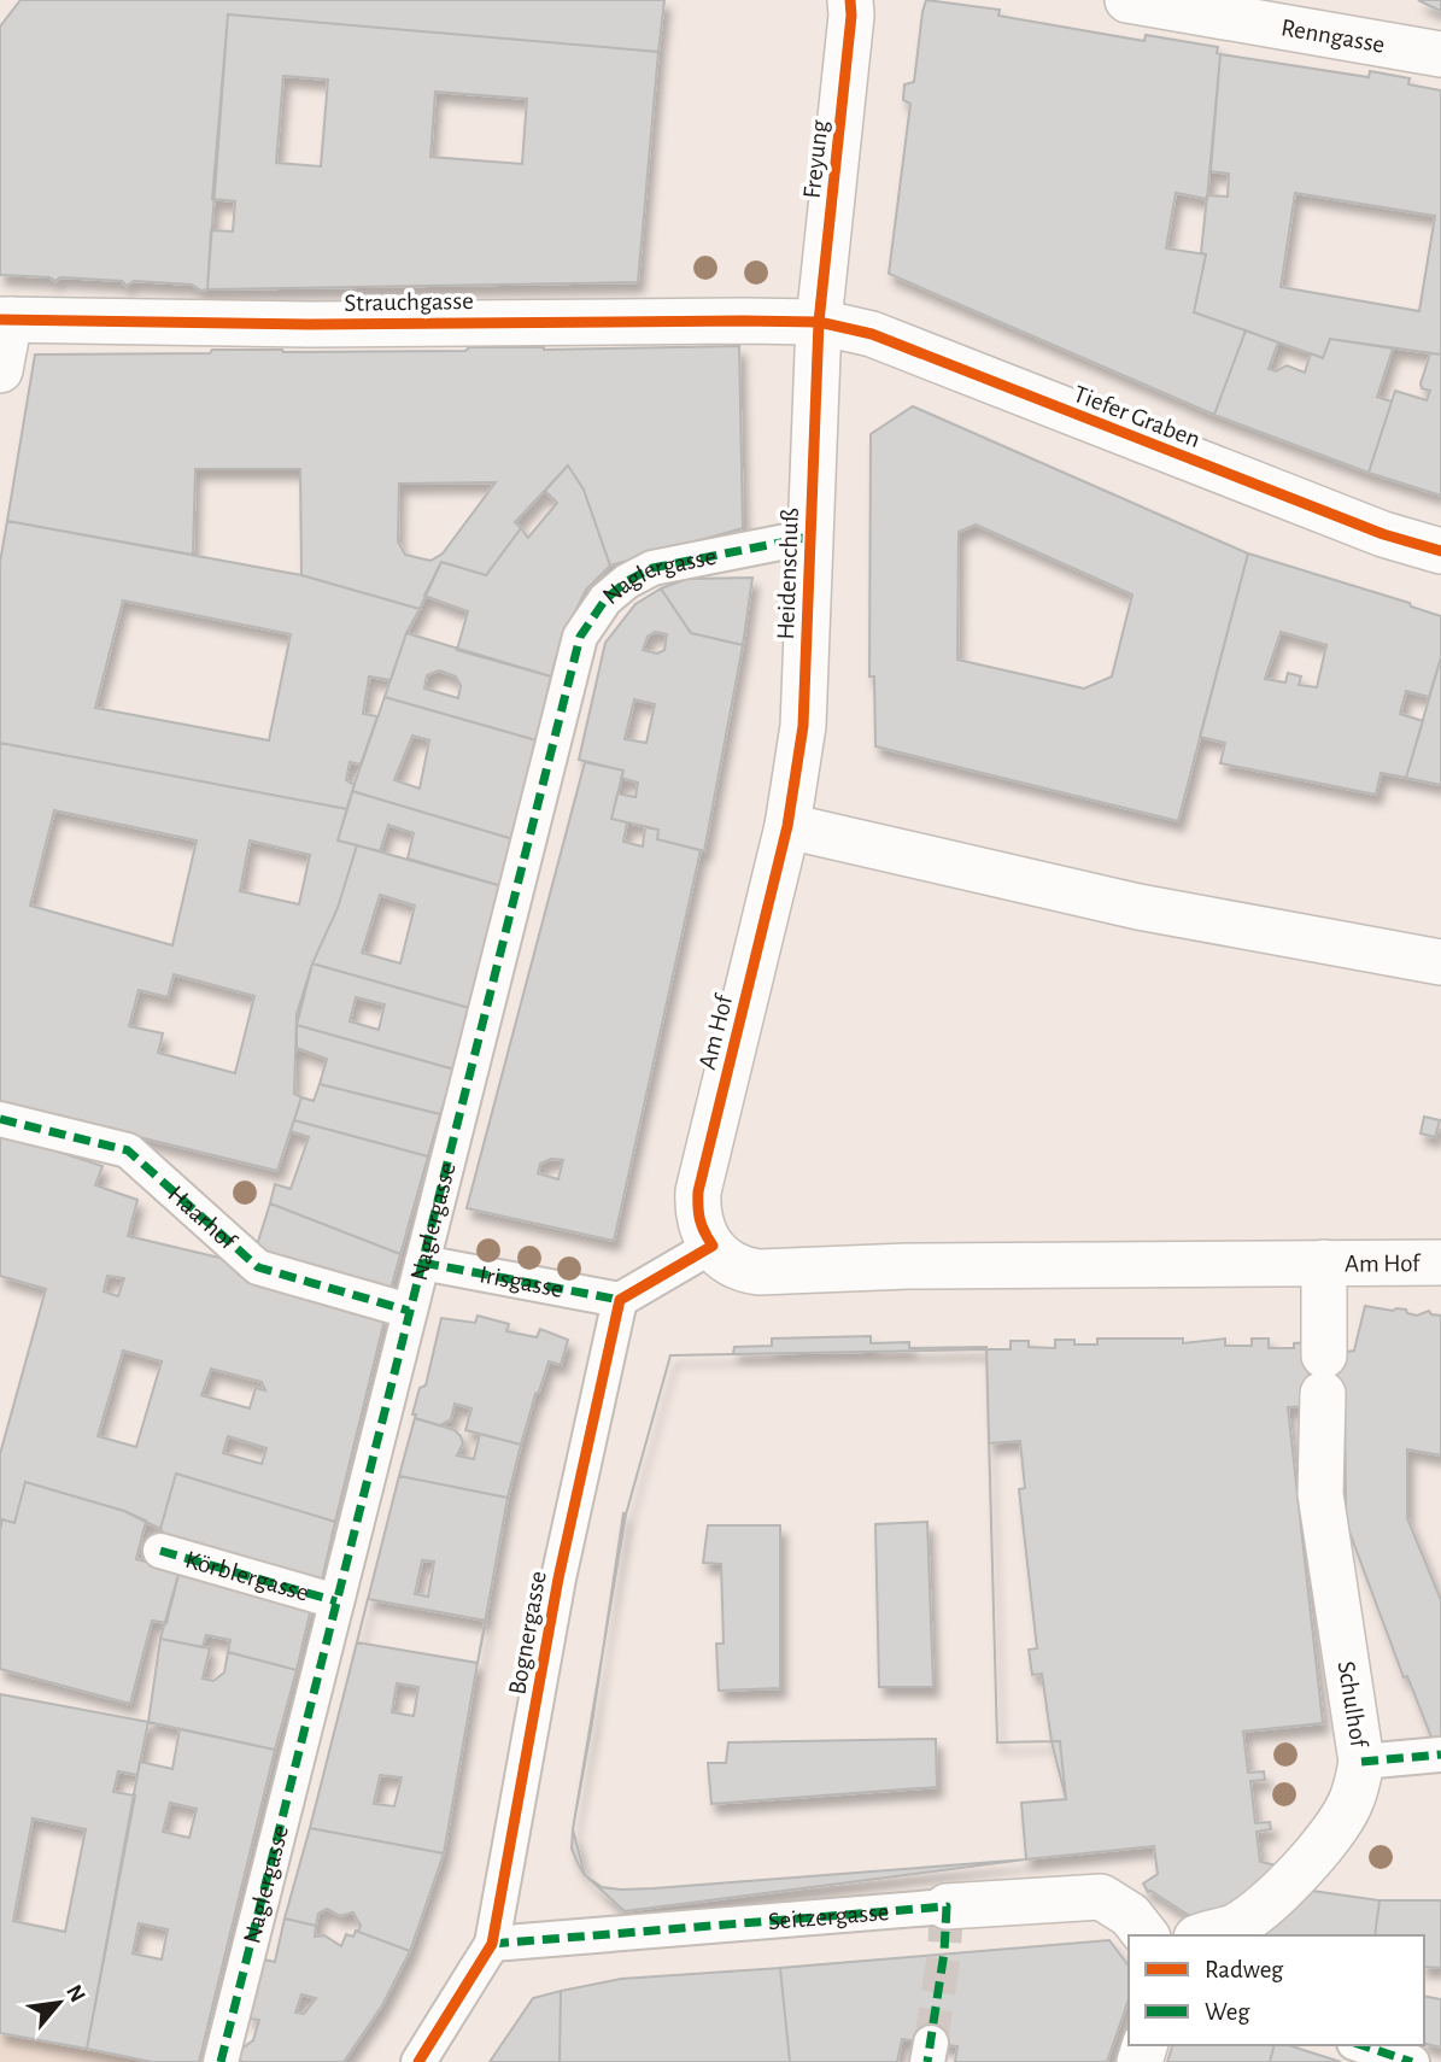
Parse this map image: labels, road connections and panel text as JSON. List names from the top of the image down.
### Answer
{
  "streets": {
    "street": [
      "Renngasse",
      "Freyung",
      "Strauchgasse",
      "Tiefer Graben",
      "Heidenschuß",
      "Naglergasse",
      "Am Hof",
      "Haarhof",
      "Irisgasse",
      "Körblergasse",
      "Bognergasse",
      "Schulhof",
      "Seitzergasse"
    ]
  },
  "crossings": [
    ["Freyung", "Strauchgasse"],
    ["Freyung", "Tiefer Graben"],
    ["Freyung", "Heidenschuß"],
    ["Strauchgasse", "Tiefer Graben"],
    ["Strauchgasse", "Heidenschuß"],
    ["Tiefer Graben", "Heidenschuß"],
    ["Heidenschuß", "Naglergasse"],
    ["Heidenschuß", "Am Hof"],
    ["Naglergasse", "Haarhof"],
    ["Naglergasse", "Irisgasse"],
    ["Naglergasse", "Körblergasse"],
    ["Am Hof", "Schulhof"],
    ["Irisgasse", "Bognergasse"],
    ["Bognergasse", "Seitzergasse"]
  ],
  "legend": ["Radweg", "Weg"],
  "north": "top right"
}
